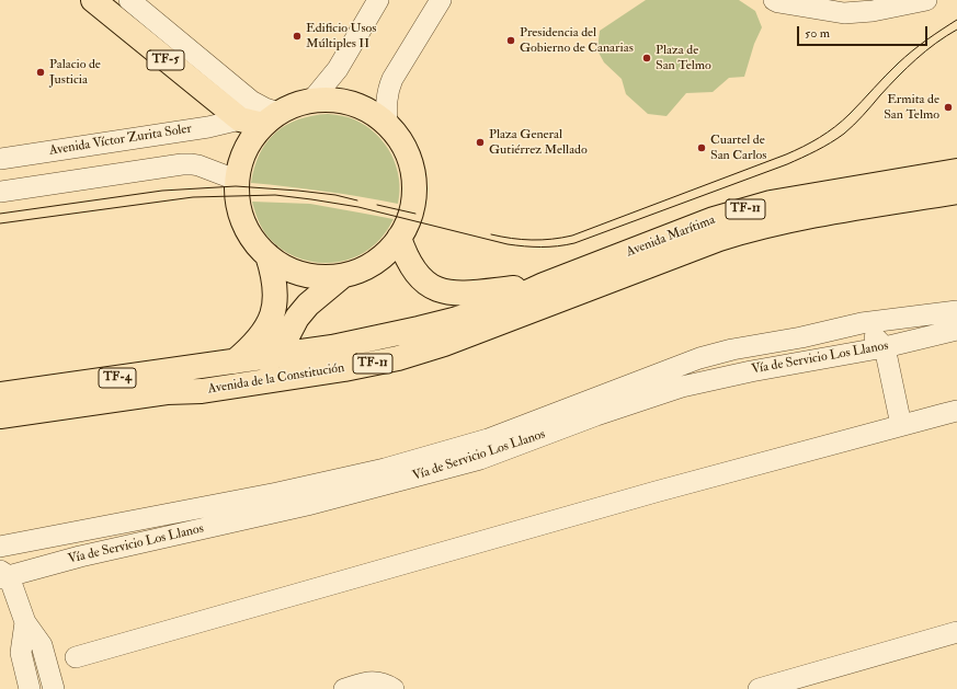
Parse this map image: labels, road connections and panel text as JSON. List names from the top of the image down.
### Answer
{
  "streets": {
    "main road": [
      "TF-5",
      "TF-11",
      "Avenida Marítima",
      "TF-4",
      "Avenida de la Constitución"
    ],
    "street": ["Avenida Víctor Zurita Soler", "Vía de Servicio Los Llanos"]
  },
  "crossings": [
    ["TF-5", "Avenida Víctor Zurita Soler"],
    ["Avenida Marítima", "Avenida de la Constitución"]
  ],
  "places": [
    "Edificio Usos Múltiples II",
    "Presidencia del Gobierno de Canarias",
    "Plaza de San Telmo",
    "Palacio de Justicia",
    "Ermita de San Telmo",
    "Plaza General Gutiérrez Mellado",
    "Cuartel de San Carlos"
  ],
  "scale_bar": "50 m"
}
